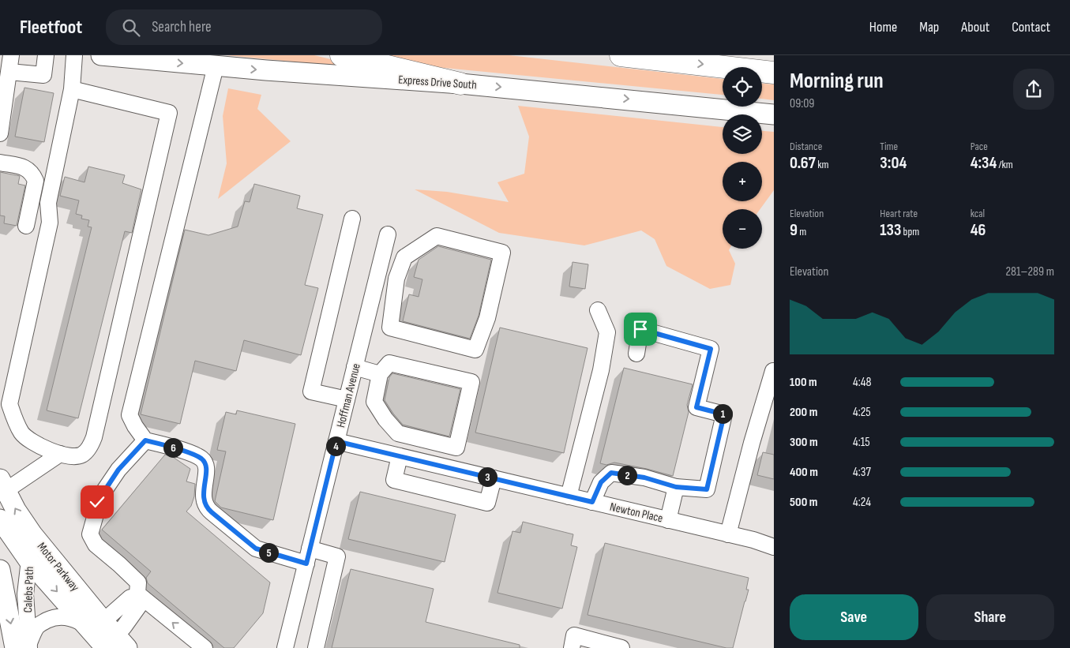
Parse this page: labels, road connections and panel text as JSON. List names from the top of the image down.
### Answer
{
  "streets": {
    "main road": ["Express Drive South", "Motor Parkway"],
    "street": ["Hoffman Avenue", "Newton Place", "Calebs Path"]
  },
  "crossings": [
    ["Hoffman Avenue", "Newton Place"],
    ["Motor Parkway", "Calebs Path"]
  ],
  "one_way": ["Express Drive South"],
  "page": {
    "header": "Fleetfoot",
    "search": "Search here",
    "nav": [
      "Home",
      "Map",
      "About",
      "Contact"
    ],
    "heading": ["Morning run", "09:09"],
    "map_buttons": ["+", "−"],
    "stats": [
      ["Distance", "0.67 km"],
      ["Time", "3:04"],
      ["Pace", "4:34 /km"],
      ["Elevation", "9 m"],
      ["Heart rate", "133 bpm"],
      ["kcal", "46"]
    ],
    "chart": ["Elevation", "281–289 m"],
    "list": [
      {
        "name": "100 m",
        "note": "4:48"
      },
      {
        "name": "200 m",
        "note": "4:25"
      },
      {
        "name": "300 m",
        "note": "4:15"
      },
      {
        "name": "400 m",
        "note": "4:37"
      },
      {
        "name": "500 m",
        "note": "4:24"
      }
    ],
    "pins": [
      "1",
      "4",
      "6",
      "2",
      "3",
      "5"
    ],
    "buttons": ["Save", "Share"]
  }
}
